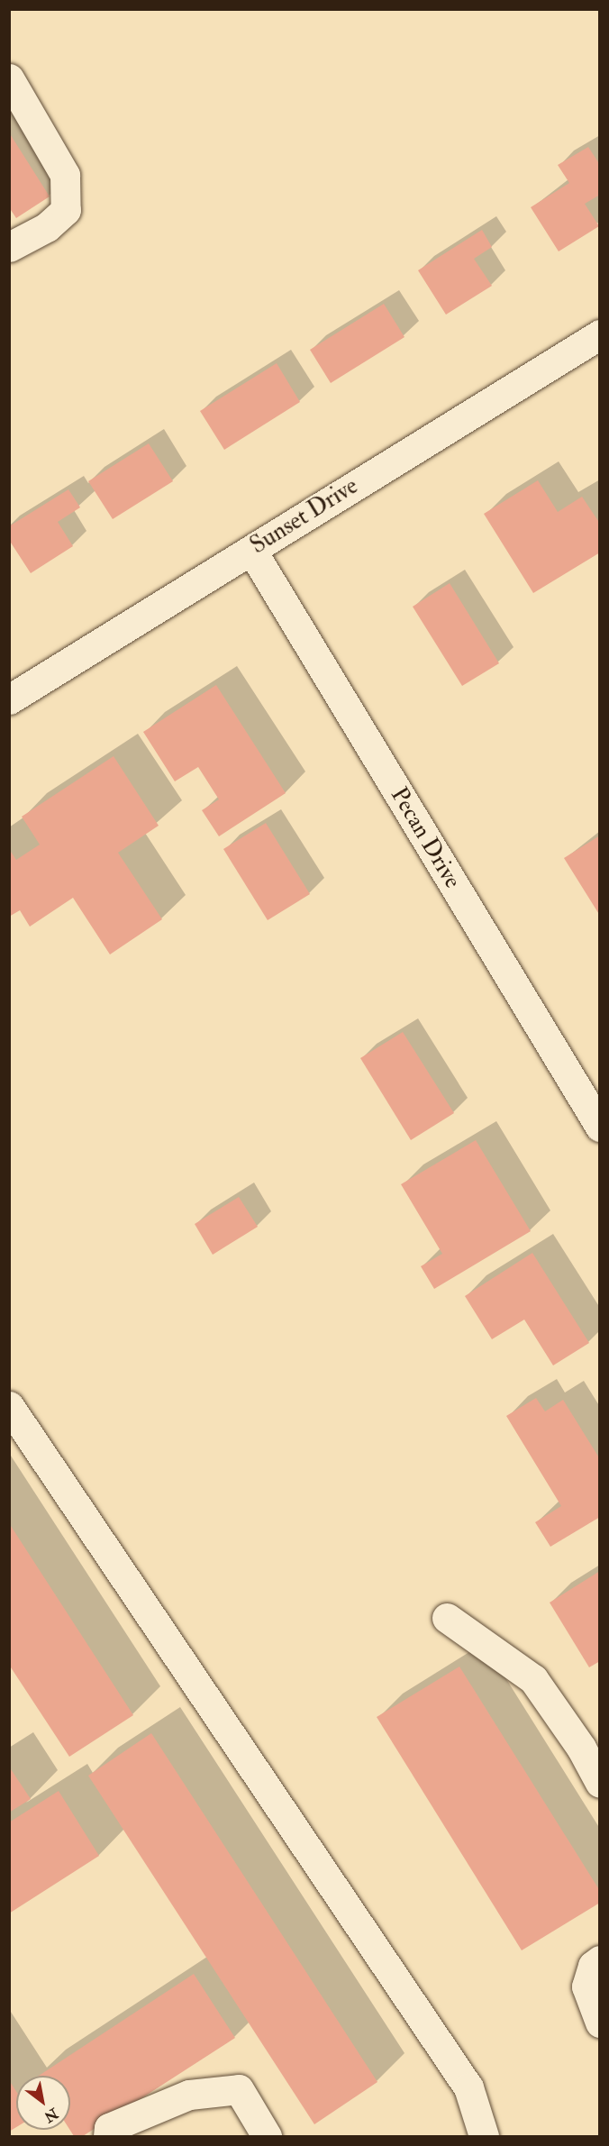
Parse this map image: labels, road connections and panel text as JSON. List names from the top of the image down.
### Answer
{
  "streets": {
    "street": ["Sunset Drive", "Pecan Drive"]
  },
  "crossings": [
    ["Sunset Drive", "Pecan Drive"]
  ],
  "north": "bottom right"
}
